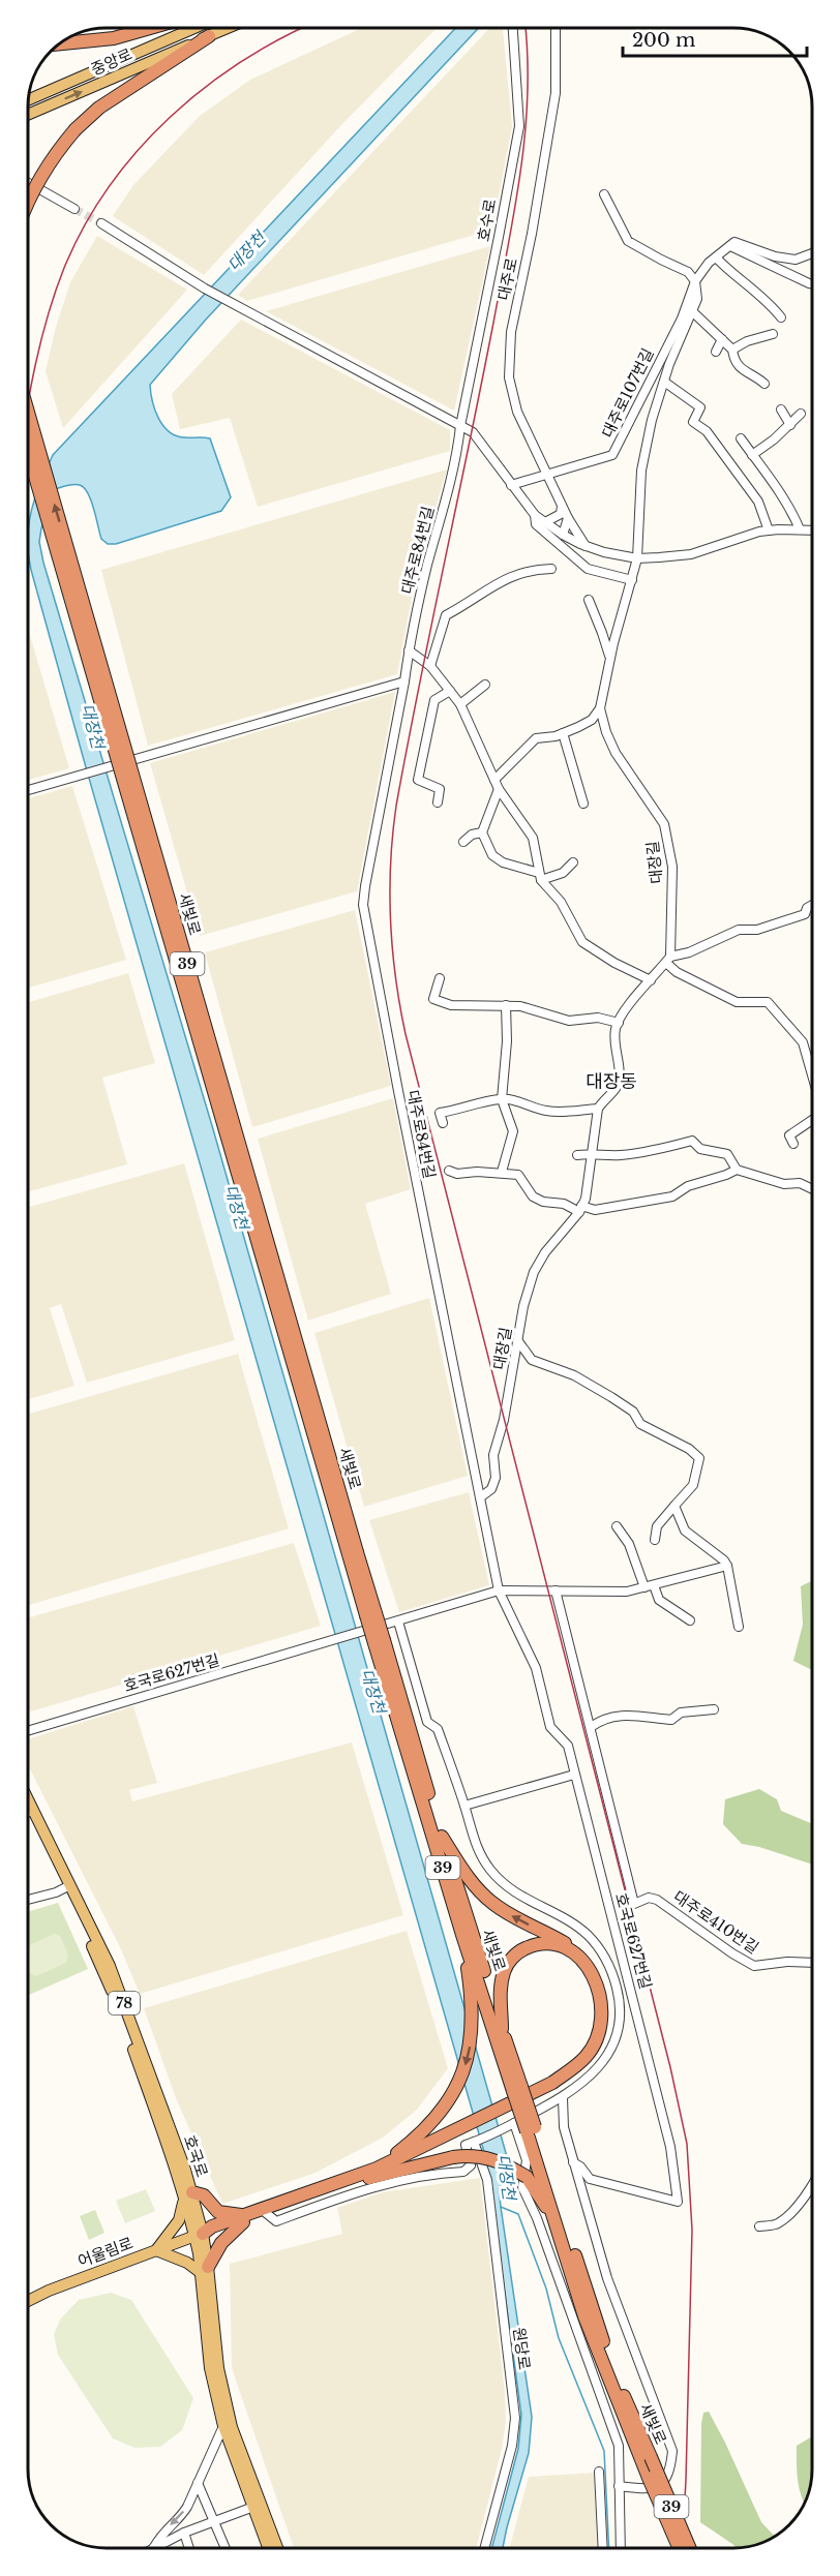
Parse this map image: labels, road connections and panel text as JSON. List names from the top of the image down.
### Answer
{
  "streets": {
    "highway": ["새빛로", "39"],
    "main road": [
      "중앙로",
      "78",
      "호국로",
      "어울림로"
    ],
    "street": [
      "호수로",
      "대주로",
      "대주로107번길",
      "대주로84번길",
      "대장길",
      "호국로627번길",
      "대주로410번길",
      "원당로"
    ]
  },
  "crossings": [
    ["호수로", "대주로84번길"],
    ["대주로", "대주로107번길"],
    ["대주로107번길", "대장길"],
    ["대주로84번길", "대장길"],
    ["대주로84번길", "호국로627번길"],
    ["호국로", "어울림로"]
  ],
  "districts": ["대장동"],
  "water": ["대장천"],
  "scale_bar": "200 m"
}
